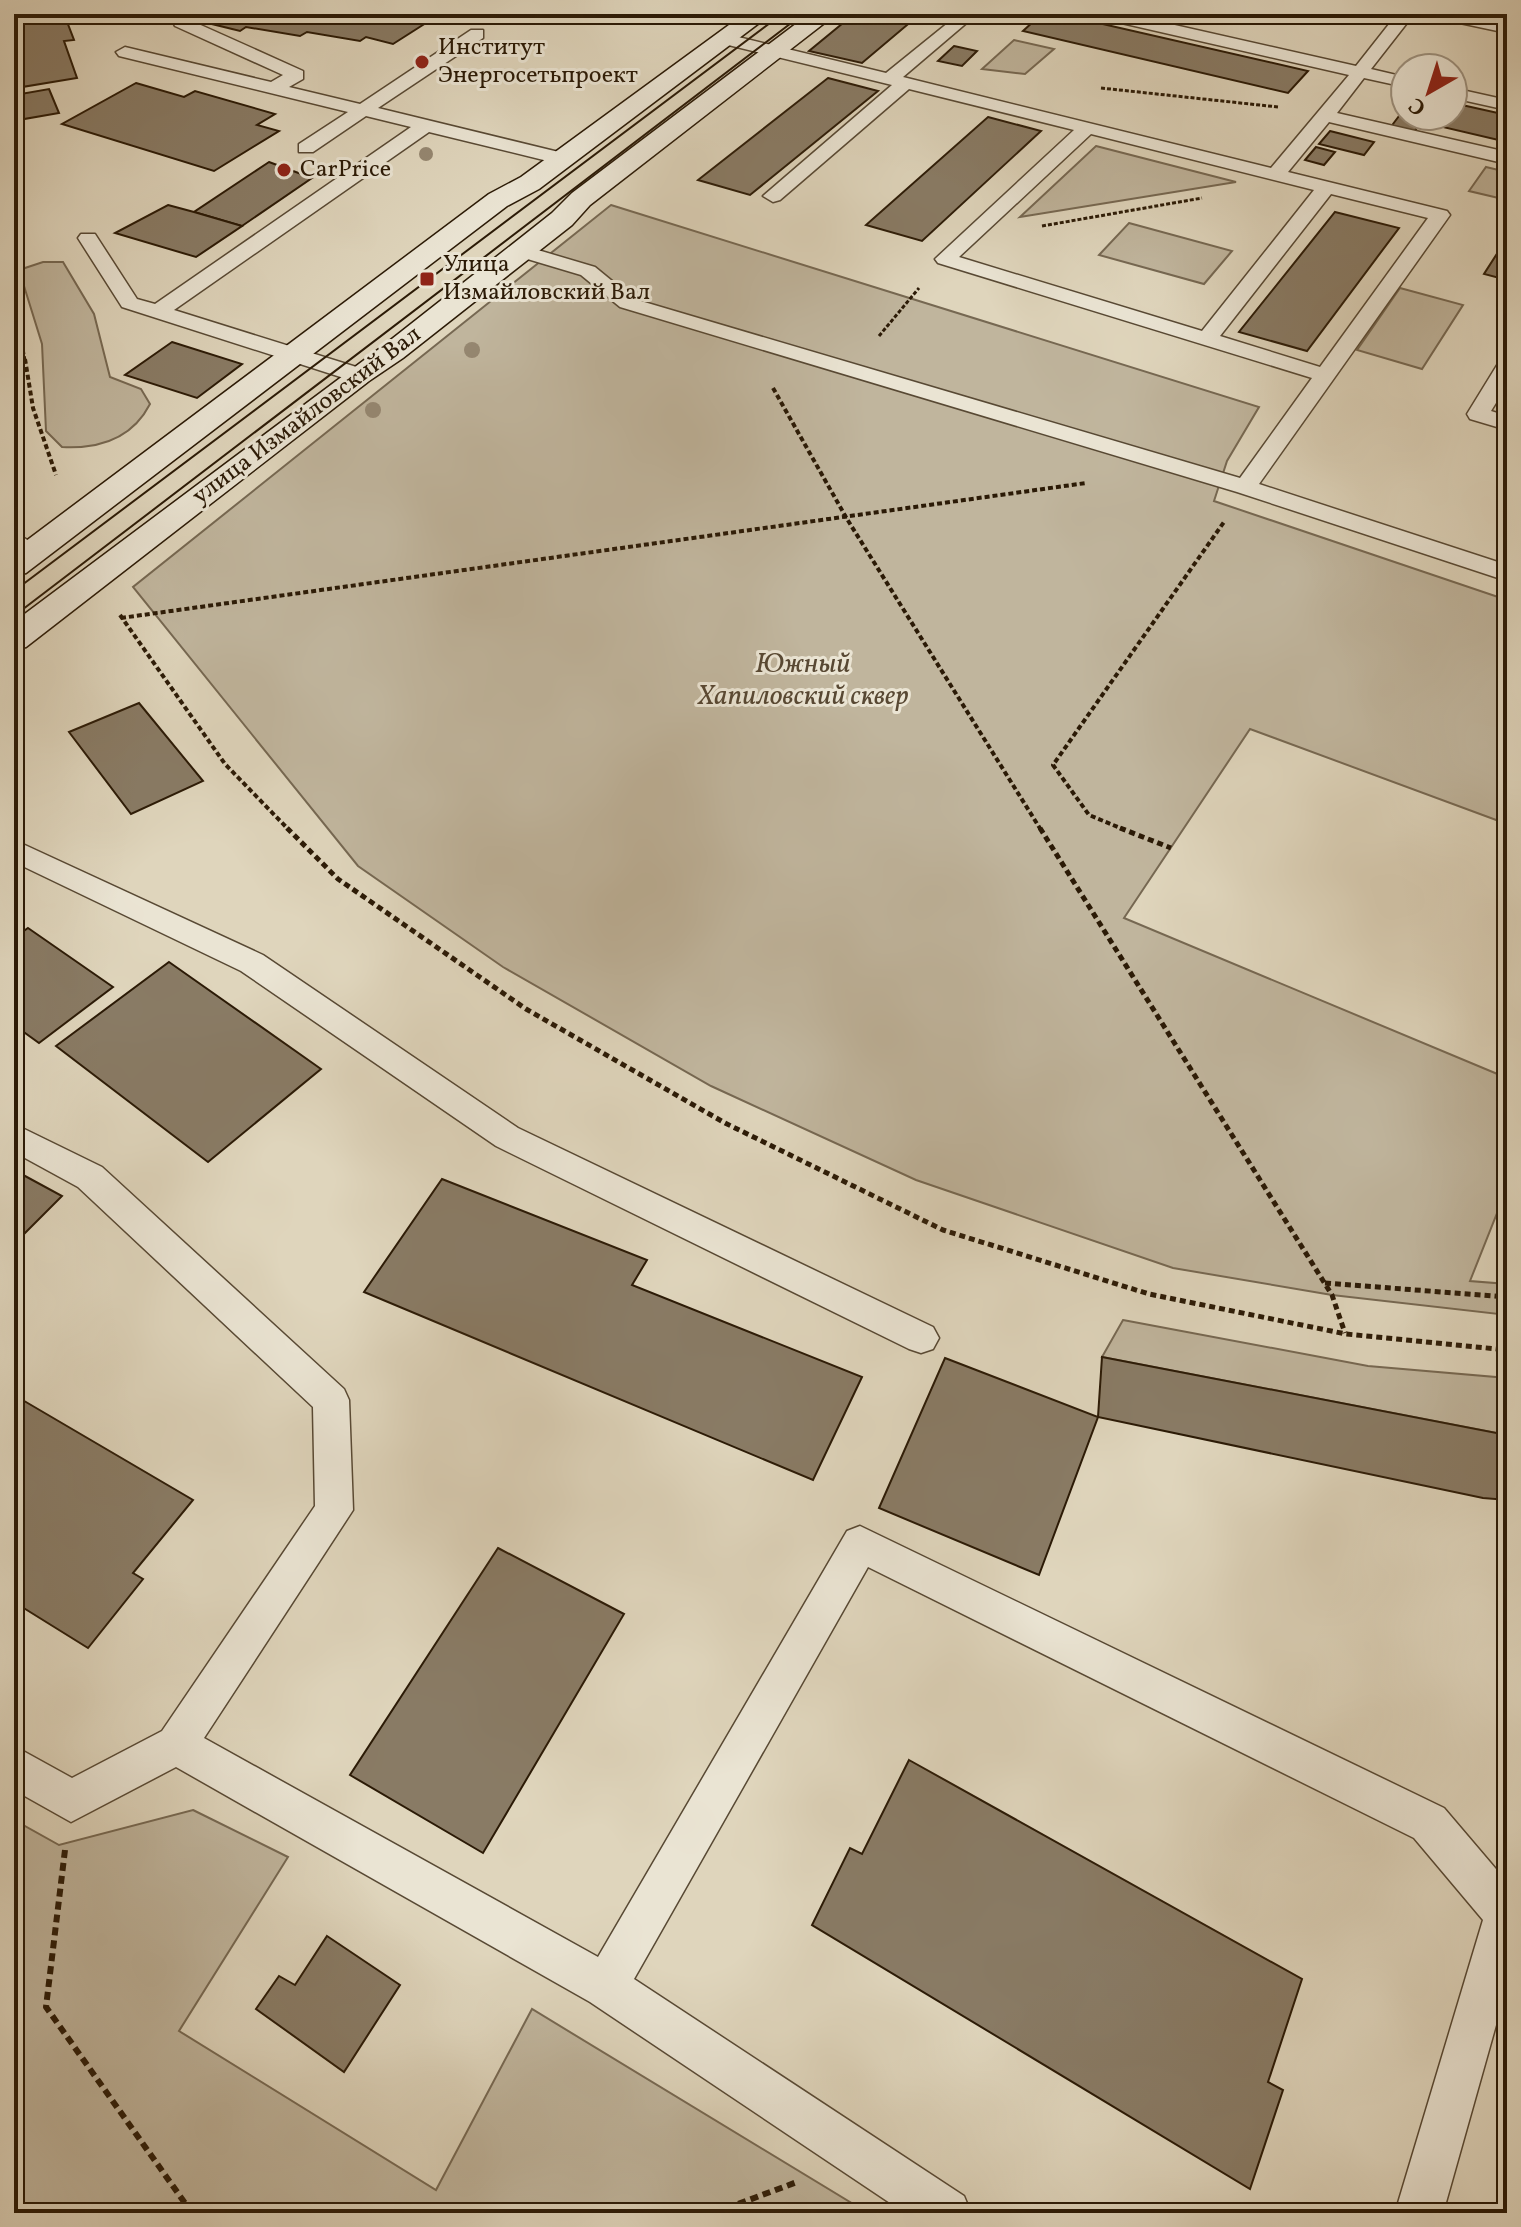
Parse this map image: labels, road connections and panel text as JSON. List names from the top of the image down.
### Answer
{
  "streets": {
    "main road": ["улица Измайловский Вал"]
  },
  "parks": ["Южный Хапиловский сквер"],
  "places": {
    "other": ["Институт Энергосетьпроект", "CarPrice"],
    "transit": ["Улица Измайловский Вал"]
  },
  "north": "bottom left"
}
